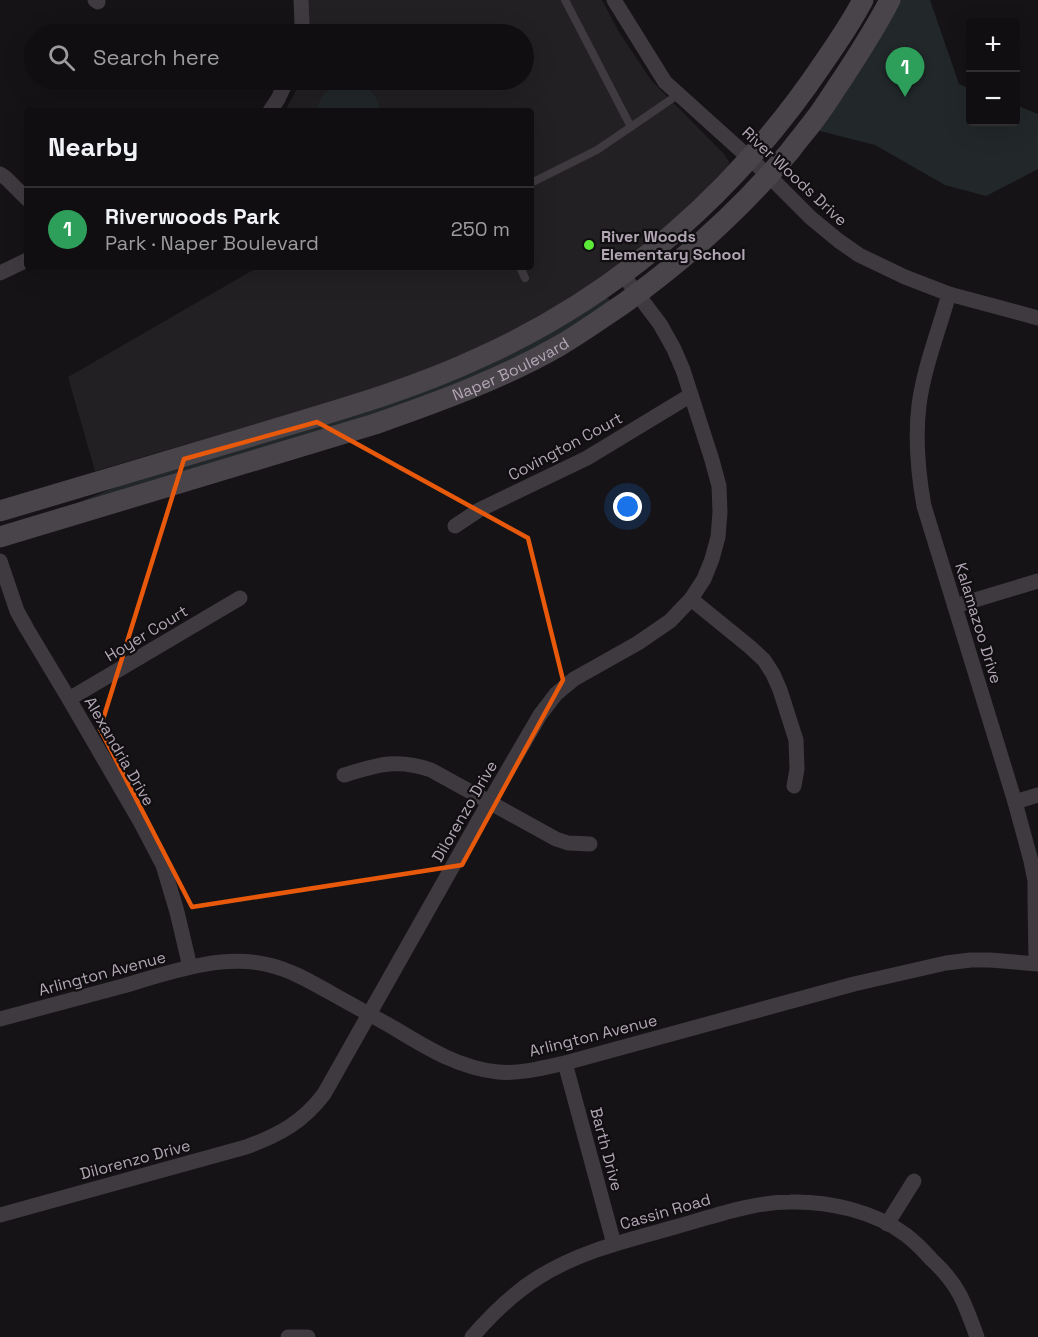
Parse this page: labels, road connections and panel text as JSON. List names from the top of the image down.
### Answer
{
  "streets": {
    "main road": ["Naper Boulevard"],
    "street": [
      "River Woods Drive",
      "Covington Court",
      "Kalamazoo Drive",
      "Hoyer Court",
      "Alexandria Drive",
      "Dilorenzo Drive",
      "Arlington Avenue",
      "Barth Drive",
      "Cassin Road"
    ]
  },
  "crossings": [
    ["River Woods Drive", "Naper Boulevard"],
    ["River Woods Drive", "Kalamazoo Drive"],
    ["Naper Boulevard", "Dilorenzo Drive"],
    ["Covington Court", "Dilorenzo Drive"],
    ["Kalamazoo Drive", "Arlington Avenue"],
    ["Hoyer Court", "Alexandria Drive"],
    ["Alexandria Drive", "Arlington Avenue"],
    ["Dilorenzo Drive", "Arlington Avenue"],
    ["Arlington Avenue", "Barth Drive"],
    ["Barth Drive", "Cassin Road"]
  ],
  "places": ["River Woods Elementary School"],
  "page": {
    "map_buttons": ["+", "−"],
    "search": "Search here",
    "pins": "1",
    "heading": "Nearby",
    "list": [
      {
        "mark": "1",
        "name": "Riverwoods Park",
        "note": "Park · Naper Boulevard",
        "value": "250 m"
      }
    ]
  }
}
